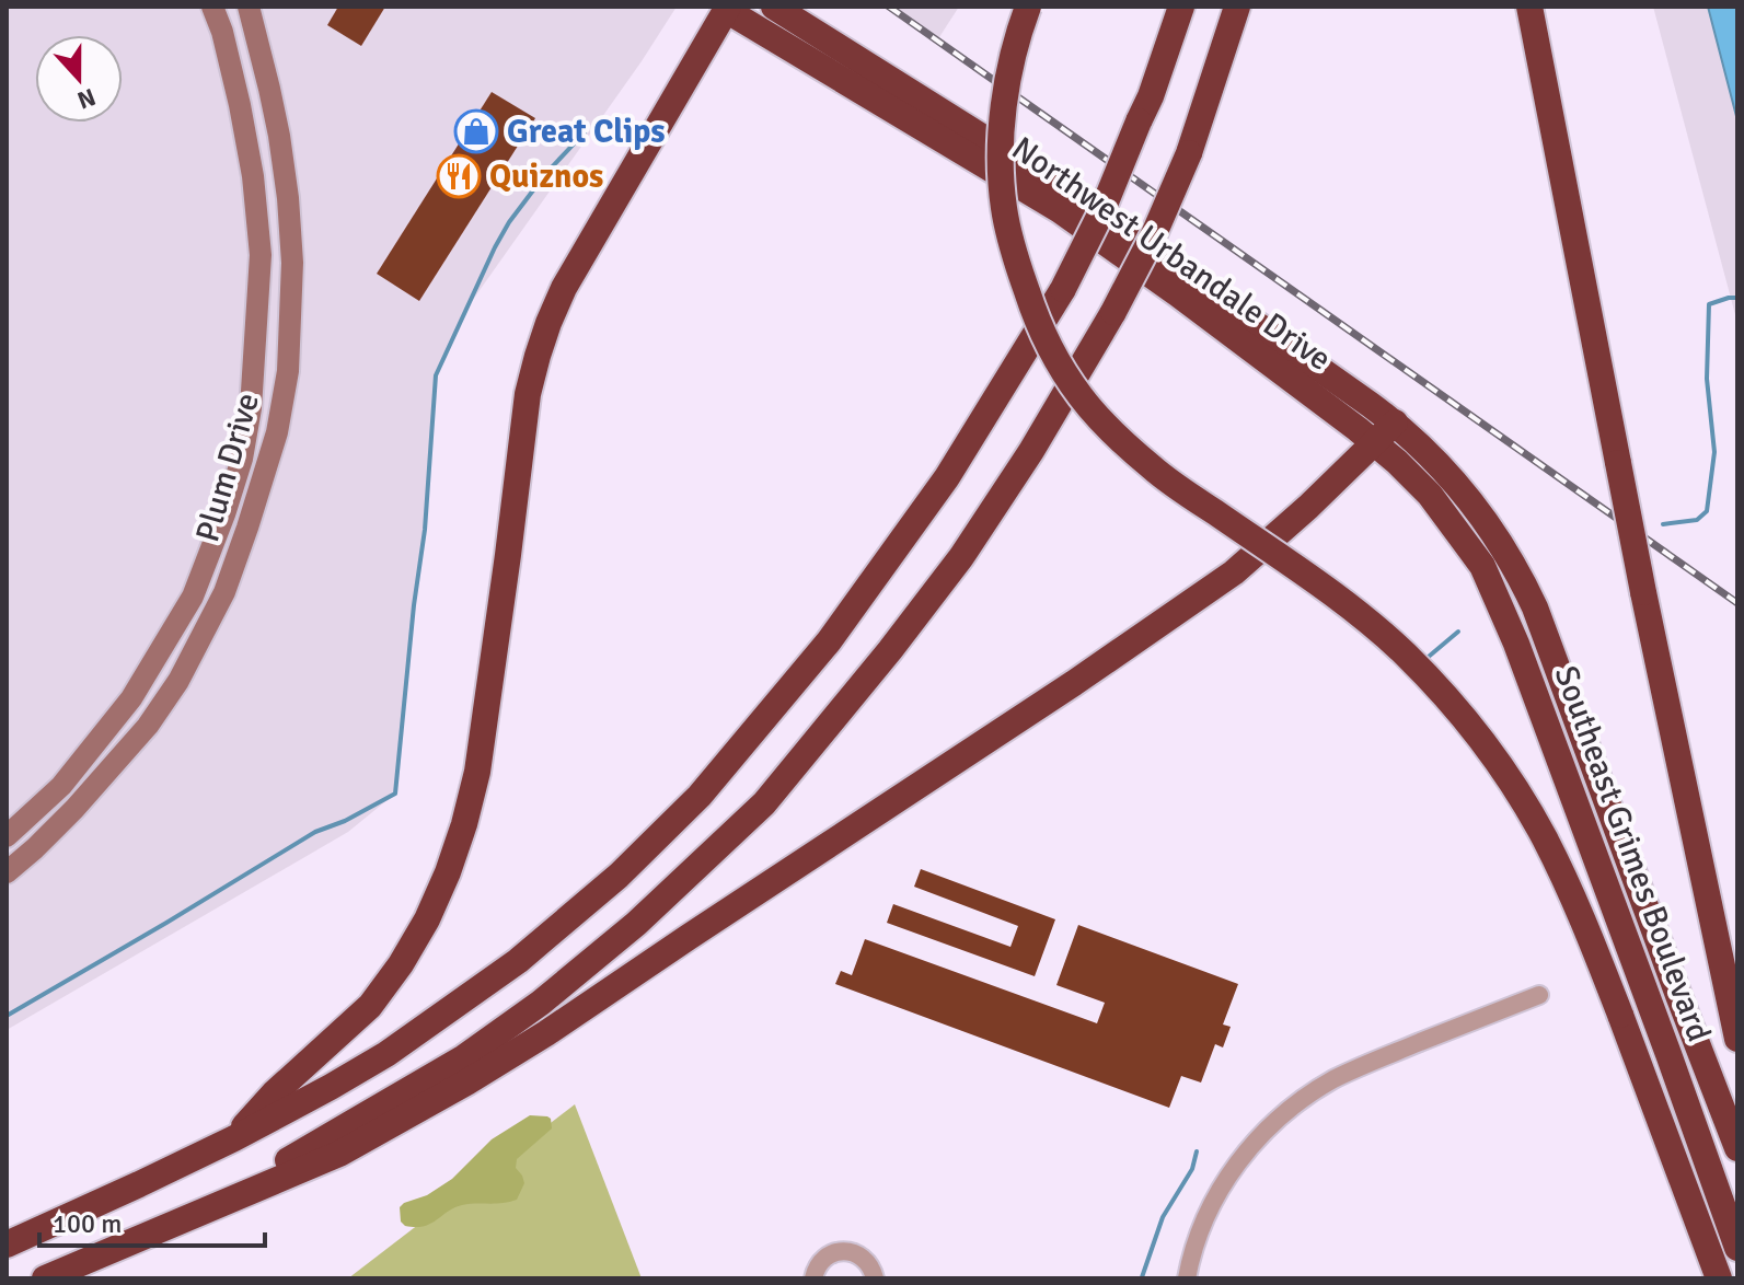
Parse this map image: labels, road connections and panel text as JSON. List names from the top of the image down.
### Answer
{
  "streets": {
    "highway": ["Northwest Urbandale Drive", "Southeast Grimes Boulevard"],
    "street": ["Plum Drive"]
  },
  "crossings": [
    ["Northwest Urbandale Drive", "Southeast Grimes Boulevard"]
  ],
  "places": {
    "shop": ["Great Clips"],
    "restaurant": ["Quiznos"]
  },
  "scale_bar": "100 m",
  "north": "bottom"
}
